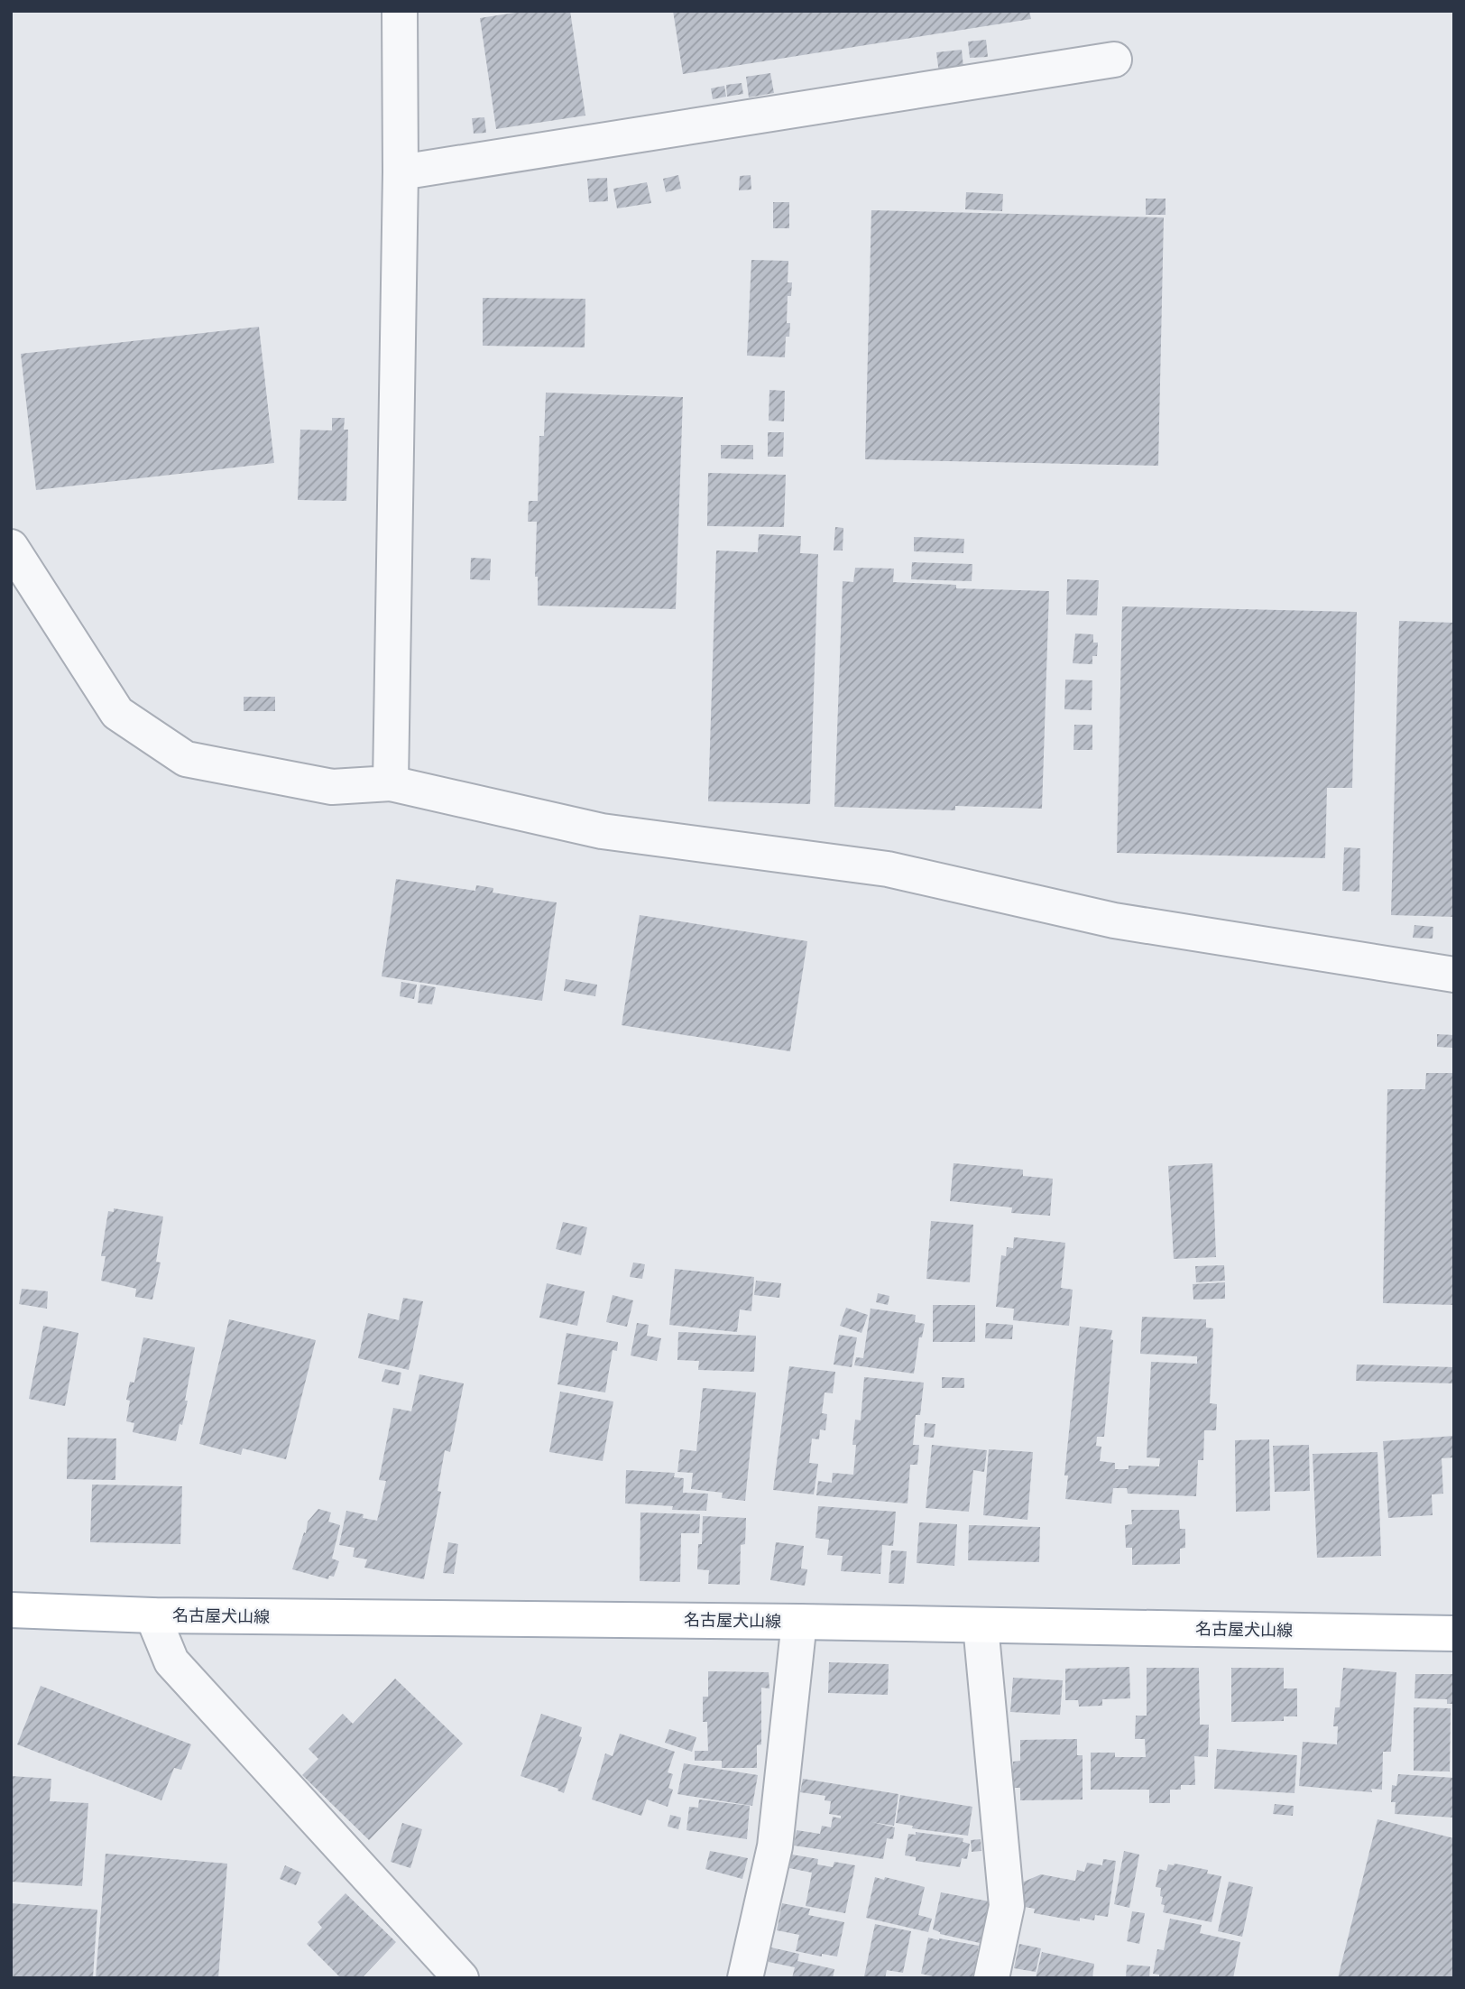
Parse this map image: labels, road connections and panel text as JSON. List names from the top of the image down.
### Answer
{
  "streets": {
    "main road": ["名古屋犬山線"]
  }
}
